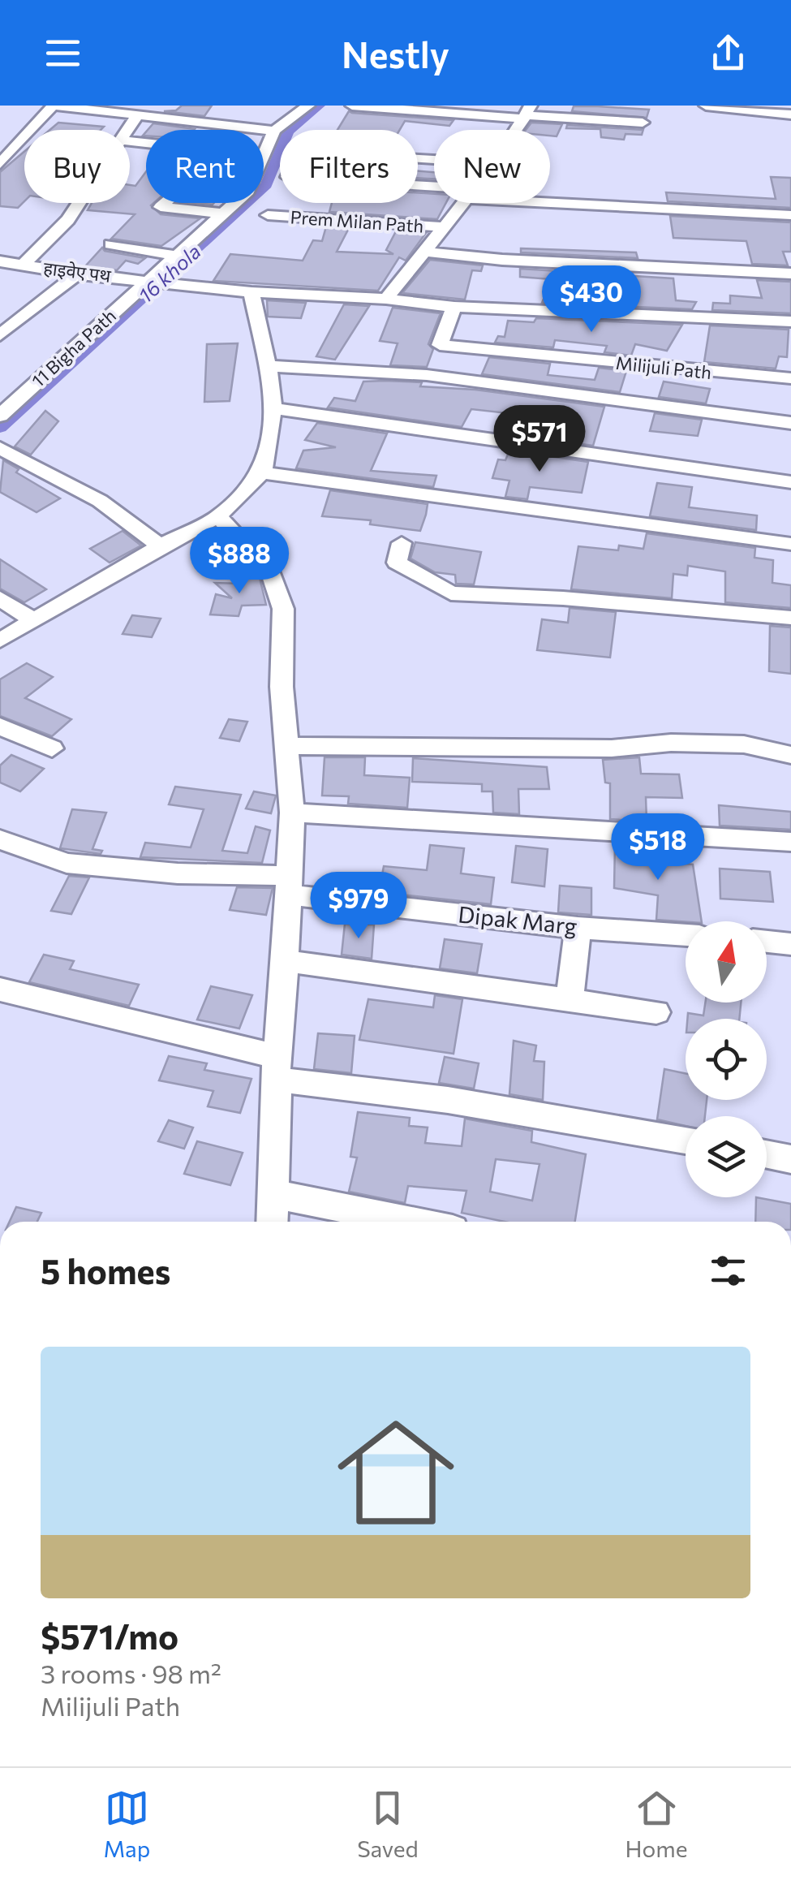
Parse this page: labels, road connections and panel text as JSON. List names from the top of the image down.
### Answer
{
  "streets": {
    "street": [
      "Prem Milan Path",
      "हाइवेए पथ",
      "11 Bigha Path",
      "Milijuli Path",
      "Dipak Marg"
    ]
  },
  "crossings": [
    ["हाइवेए पथ", "11 Bigha Path"],
    ["हाइवेए पथ", "Milijuli Path"]
  ],
  "water": ["16 khola"],
  "north": "top",
  "page": {
    "header": "Nestly",
    "chip": [
      "Buy",
      "Rent",
      "Filters",
      "New"
    ],
    "price": [
      "$430",
      "$571",
      "$888",
      "$518",
      "$979"
    ],
    "heading": "5 homes",
    "list": [
      {
        "name": "$571/mo",
        "note": "3 rooms · 98 m² · Milijuli Path"
      }
    ],
    "tabs": ["Map", "Saved", "Home"]
  }
}
